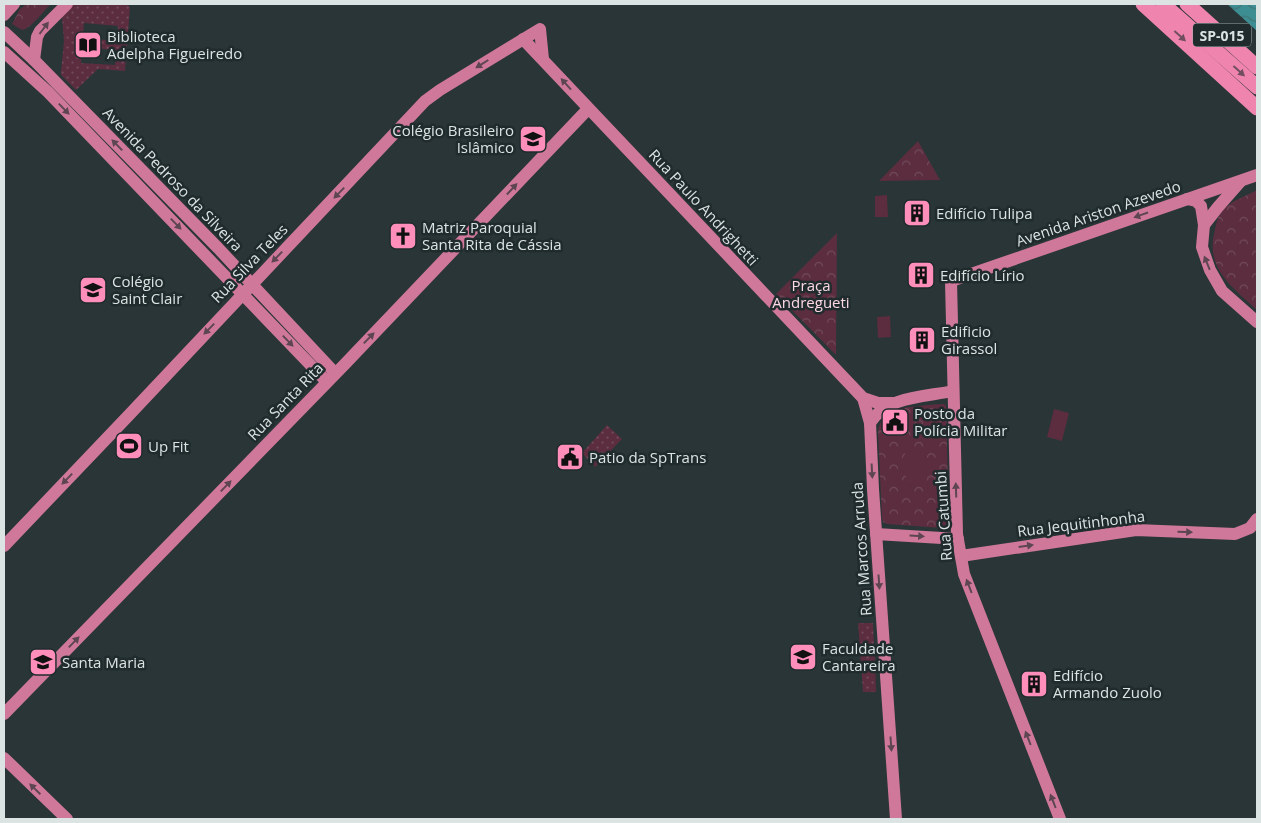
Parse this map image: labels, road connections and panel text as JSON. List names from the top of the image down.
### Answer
{
  "streets": {
    "highway": ["SP-015"],
    "main road": [
      "Avenida Pedroso da Silveira",
      "Rua Paulo Andrighetti",
      "Avenida Ariston Azevedo",
      "Rua Silva Teles",
      "Rua Santa Rita",
      "Rua Catumbi",
      "Rua Jequitinhonha",
      "Rua Marcos Arruda"
    ]
  },
  "crossings": [
    ["Avenida Pedroso da Silveira", "Rua Silva Teles"],
    ["Avenida Pedroso da Silveira", "Rua Santa Rita"],
    ["Rua Paulo Andrighetti", "Rua Silva Teles"],
    ["Rua Paulo Andrighetti", "Rua Santa Rita"],
    ["Rua Paulo Andrighetti", "Rua Marcos Arruda"],
    ["Avenida Ariston Azevedo", "Rua Catumbi"],
    ["Rua Catumbi", "Rua Jequitinhonha"]
  ],
  "one_way": [
    "Avenida Ariston Azevedo",
    "Rua Silva Teles",
    "Rua Santa Rita",
    "Rua Catumbi",
    "Rua Jequitinhonha",
    "Rua Marcos Arruda"
  ],
  "parks": ["Praça Andregueti"],
  "places": {
    "library": ["Biblioteca Adelpha Figueiredo"],
    "school or university": [
      "Colégio Brasileiro Islâmico",
      "Colégio Saint Clair",
      "Faculdade Cantareira",
      "Santa Maria"
    ],
    "building": [
      "Edifício Tulipa",
      "Edifício Lírio",
      "Edificio Girassol",
      "Edifício Armando Zuolo"
    ],
    "church": ["Matriz Paroquial Santa Rita de Cássia"],
    "public building": ["Posto da Polícia Militar", "Patio da SpTrans"],
    "sports": ["Up Fit"]
  }
}
